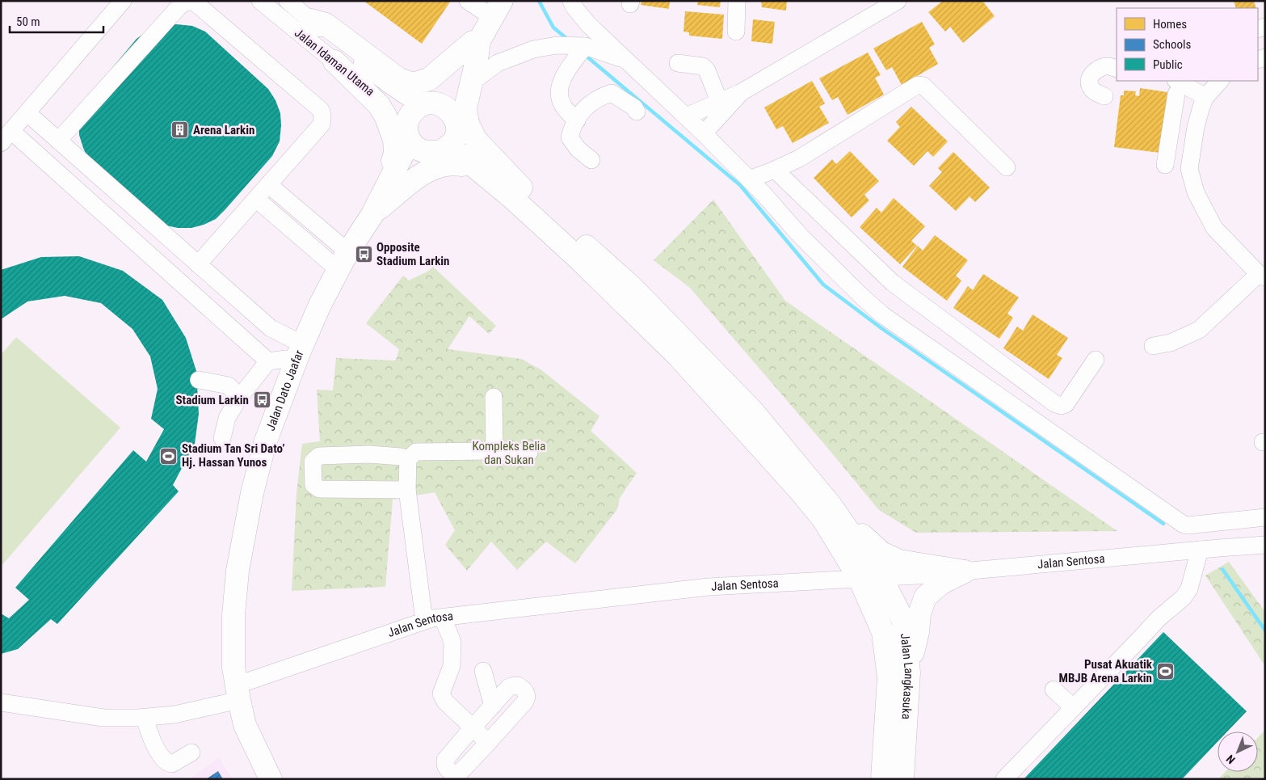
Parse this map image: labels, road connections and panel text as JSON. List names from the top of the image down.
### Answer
{
  "streets": {
    "main road": ["Jalan Dato Jaafar", "Jalan Langkasuka"],
    "street": ["Jalan Idaman Utama", "Jalan Sentosa"]
  },
  "crossings": [
    ["Jalan Idaman Utama", "Jalan Dato Jaafar"],
    ["Jalan Dato Jaafar", "Jalan Sentosa"],
    ["Jalan Sentosa", "Jalan Langkasuka"]
  ],
  "parks": ["Kompleks Belia dan Sukan"],
  "places": {
    "building": ["Arena Larkin"],
    "bus stop": ["Opposite Stadium Larkin", "Stadium Larkin"],
    "sports": ["Stadium Tan Sri Dato’ Hj. Hassan Yunos", "Pusat Akuatik MBJB Arena Larkin"]
  },
  "legend": ["Homes", "Schools", "Public"],
  "scale_bar": "50 m",
  "north": "bottom left"
}
